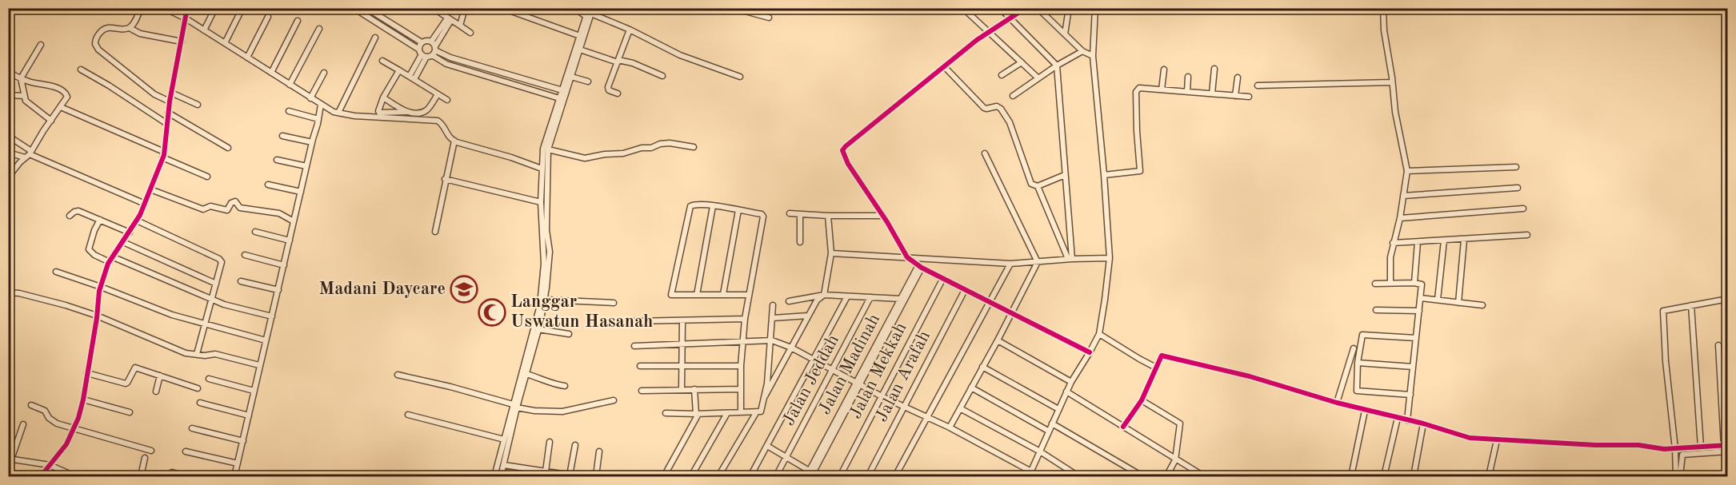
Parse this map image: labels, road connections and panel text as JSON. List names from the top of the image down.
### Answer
{
  "streets": {
    "street": [
      "Jalan Madinah",
      "Jalan Mekkah",
      "Jalan Arafah",
      "Jalan Jeddah"
    ]
  },
  "places": {
    "school or university": ["Madani Daycare"],
    "mosque": ["Langgar Uswatun Hasanah"]
  }
}
